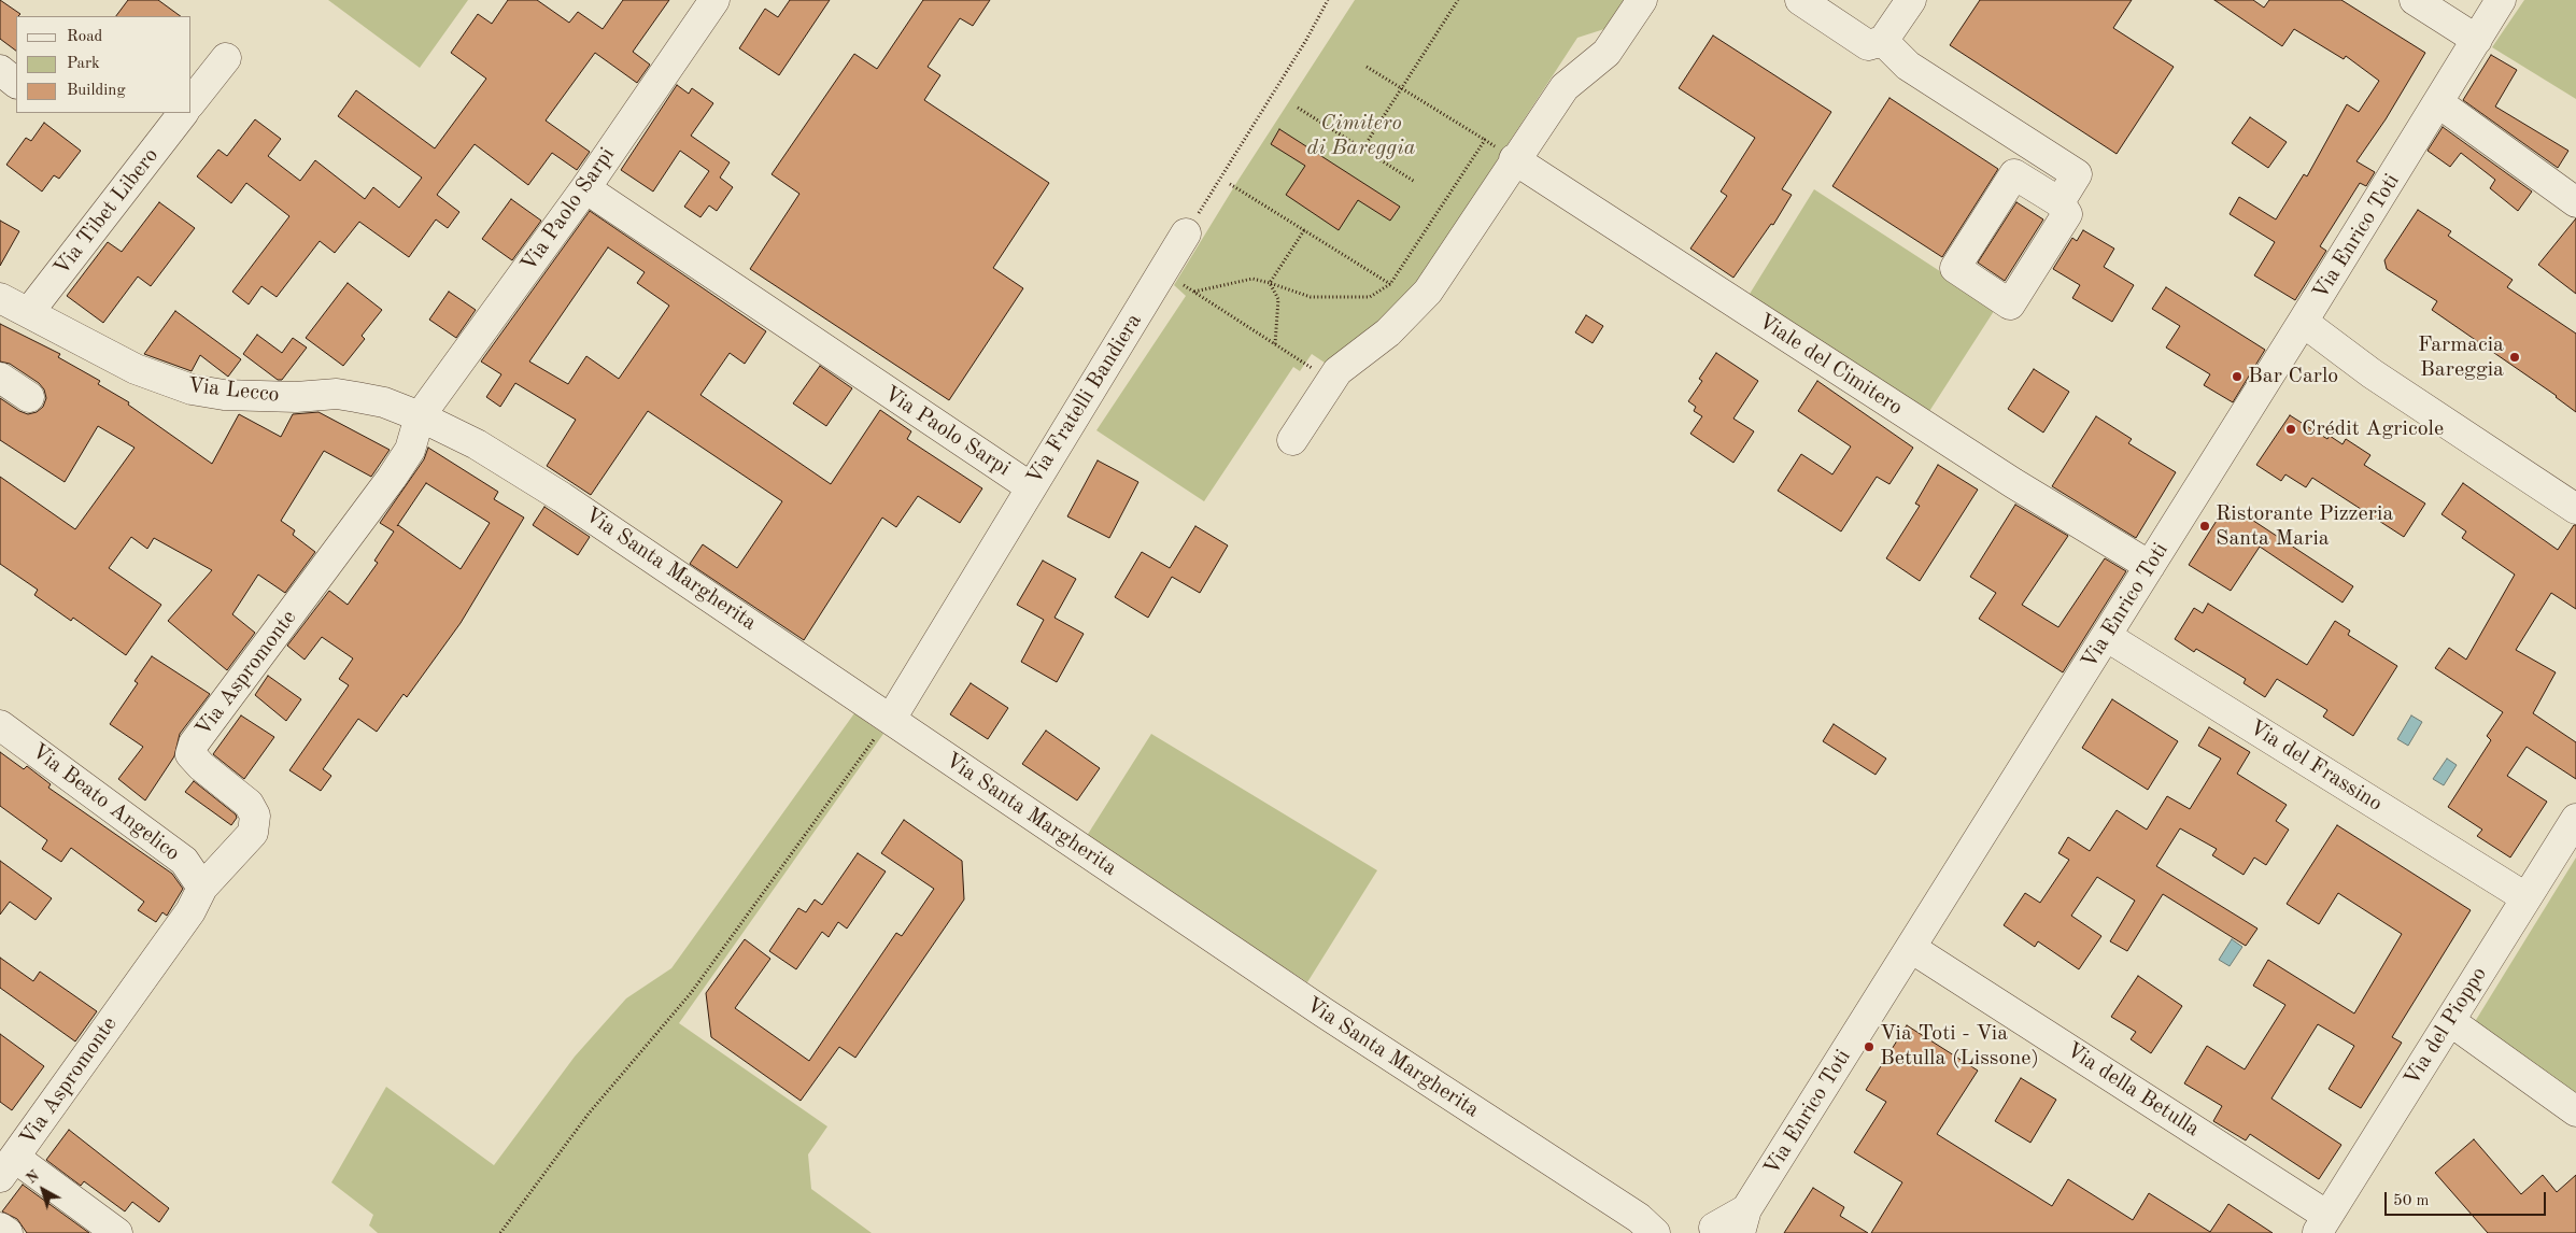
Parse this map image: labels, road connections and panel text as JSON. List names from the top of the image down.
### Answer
{
  "streets": {
    "street": [
      "Via Paolo Sarpi",
      "Via Tibet Libero",
      "Via Enrico Toti",
      "Viale del Cimitero",
      "Via Lecco",
      "Via Fratelli Bandiera",
      "Via Santa Margherita",
      "Via Aspromonte",
      "Via del Frassino",
      "Via Beato Angelico",
      "Via del Pioppo",
      "Via della Betulla"
    ]
  },
  "crossings": [
    ["Via Paolo Sarpi", "Via Lecco"],
    ["Via Paolo Sarpi", "Via Fratelli Bandiera"],
    ["Via Paolo Sarpi", "Via Santa Margherita"],
    ["Via Paolo Sarpi", "Via Aspromonte"],
    ["Via Tibet Libero", "Via Lecco"],
    ["Via Enrico Toti", "Viale del Cimitero"],
    ["Via Enrico Toti", "Via del Frassino"],
    ["Via Enrico Toti", "Via della Betulla"],
    ["Via Lecco", "Via Santa Margherita"],
    ["Via Lecco", "Via Aspromonte"],
    ["Via Fratelli Bandiera", "Via Santa Margherita"],
    ["Via Santa Margherita", "Via Aspromonte"],
    ["Via Aspromonte", "Via Beato Angelico"],
    ["Via del Frassino", "Via del Pioppo"],
    ["Via del Pioppo", "Via della Betulla"]
  ],
  "parks": ["Cimitero di Bareggia"],
  "places": [
    "Farmacia Bareggia",
    "Bar Carlo",
    "Crédit Agricole",
    "Ristorante Pizzeria Santa Maria",
    "Via Toti - Via Betulla (Lissone)"
  ],
  "legend": ["Road", "Park", "Building"],
  "scale_bar": "50 m",
  "north": "top left"
}
